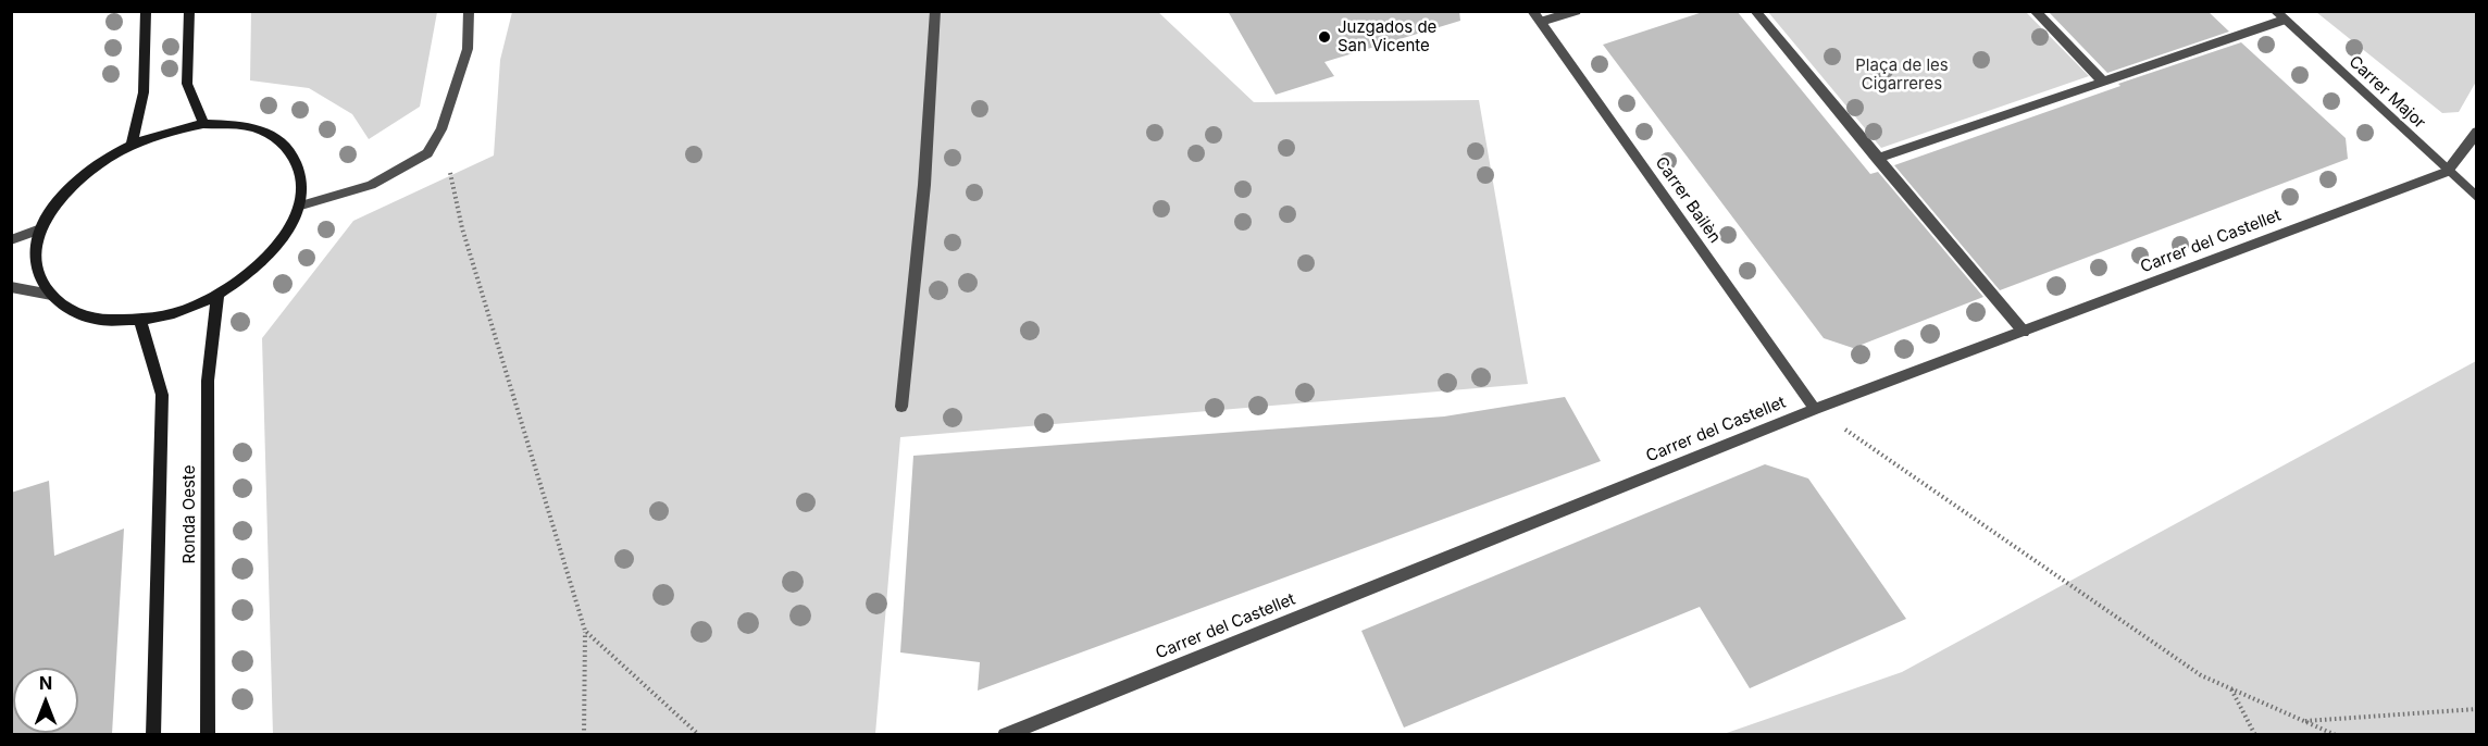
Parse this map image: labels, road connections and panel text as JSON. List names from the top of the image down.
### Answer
{
  "streets": {
    "main road": ["Ronda Oeste"],
    "street": ["Carrer Major", "Carrer Bailèn", "Carrer del Castellet"]
  },
  "crossings": [
    ["Carrer Major", "Carrer del Castellet"],
    ["Carrer Bailèn", "Carrer del Castellet"]
  ],
  "parks": ["Plaça de les Cigarreres"],
  "places": ["Juzgados de San Vicente"],
  "north": "top"
}
